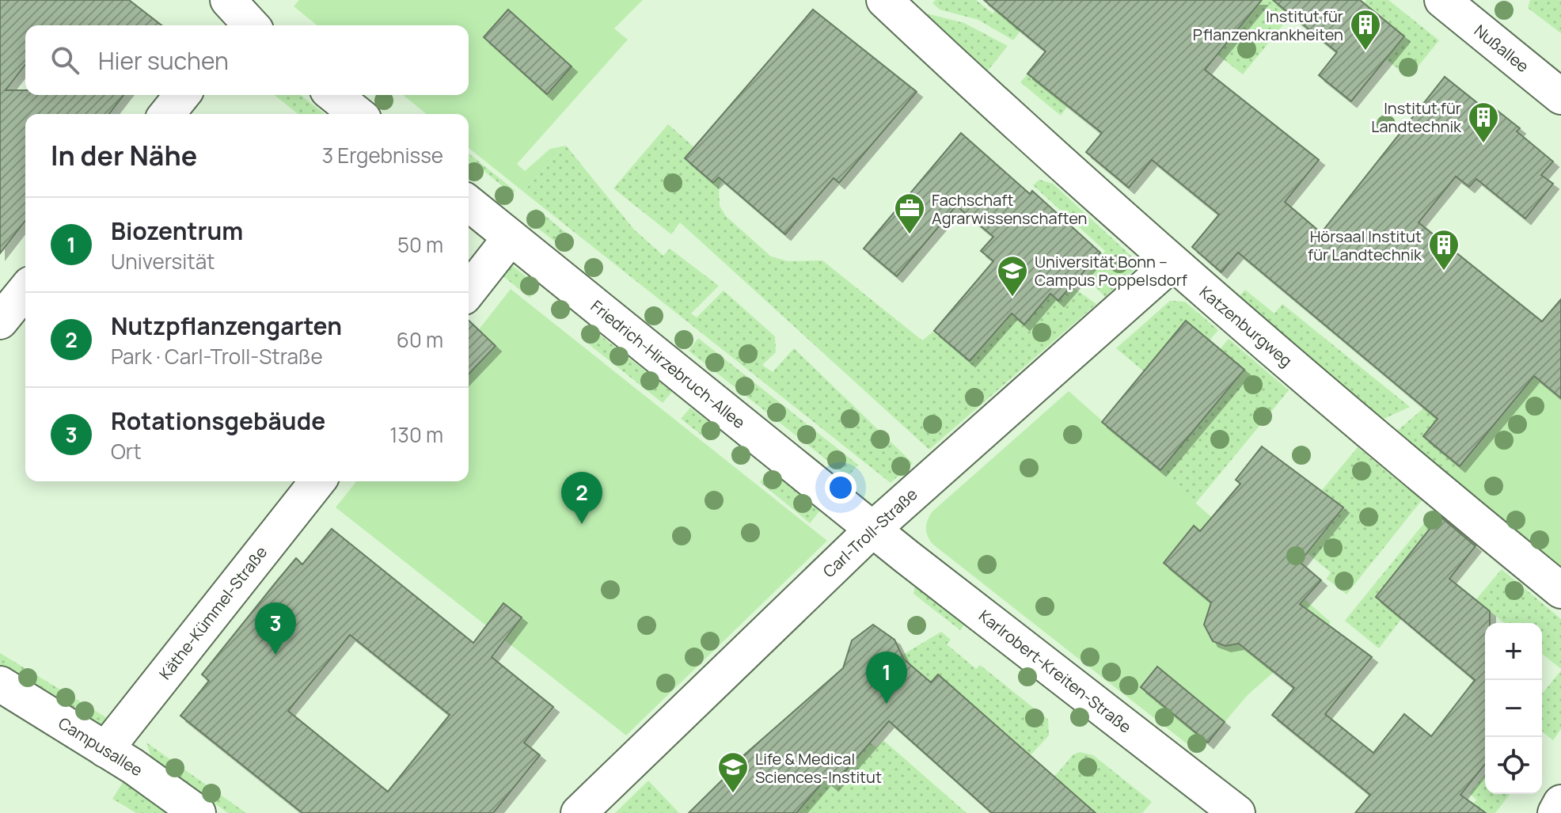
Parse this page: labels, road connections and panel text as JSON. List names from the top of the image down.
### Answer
{
  "streets": {
    "street": [
      "Nußallee",
      "Katzenburgweg",
      "Friedrich-Hirzebruch-Allee",
      "Carl-Troll-Straße",
      "Käthe-Kümmel-Straße",
      "Karlrobert-Kreiten-Straße",
      "Campusallee"
    ]
  },
  "crossings": [
    ["Katzenburgweg", "Carl-Troll-Straße"],
    ["Friedrich-Hirzebruch-Allee", "Carl-Troll-Straße"],
    ["Friedrich-Hirzebruch-Allee", "Karlrobert-Kreiten-Straße"],
    ["Carl-Troll-Straße", "Karlrobert-Kreiten-Straße"],
    ["Käthe-Kümmel-Straße", "Campusallee"]
  ],
  "places": {
    "building": ["Institut für Pflanzenkrankheiten", "Institut für Landtechnik", "Hörsaal Institut für Landtechnik"],
    "office": ["Fachschaft Agrarwissenschaften"],
    "school or university": ["Universität Bonn – Campus Poppelsdorf", "Life & Medical Sciences-Institut"]
  },
  "page": {
    "search": "Hier suchen",
    "heading": ["In der Nähe", "3 Ergebnisse"],
    "list": [
      {
        "mark": "1",
        "name": "Biozentrum",
        "note": "Universität",
        "value": "50 m"
      },
      {
        "mark": "2",
        "name": "Nutzpflanzengarten",
        "note": "Park · Carl-Troll-Straße",
        "value": "60 m"
      },
      {
        "mark": "3",
        "name": "Rotationsgebäude",
        "note": "Ort",
        "value": "130 m"
      }
    ],
    "pins": ["2", "3", "1"],
    "map_buttons": ["+", "−"]
  }
}
